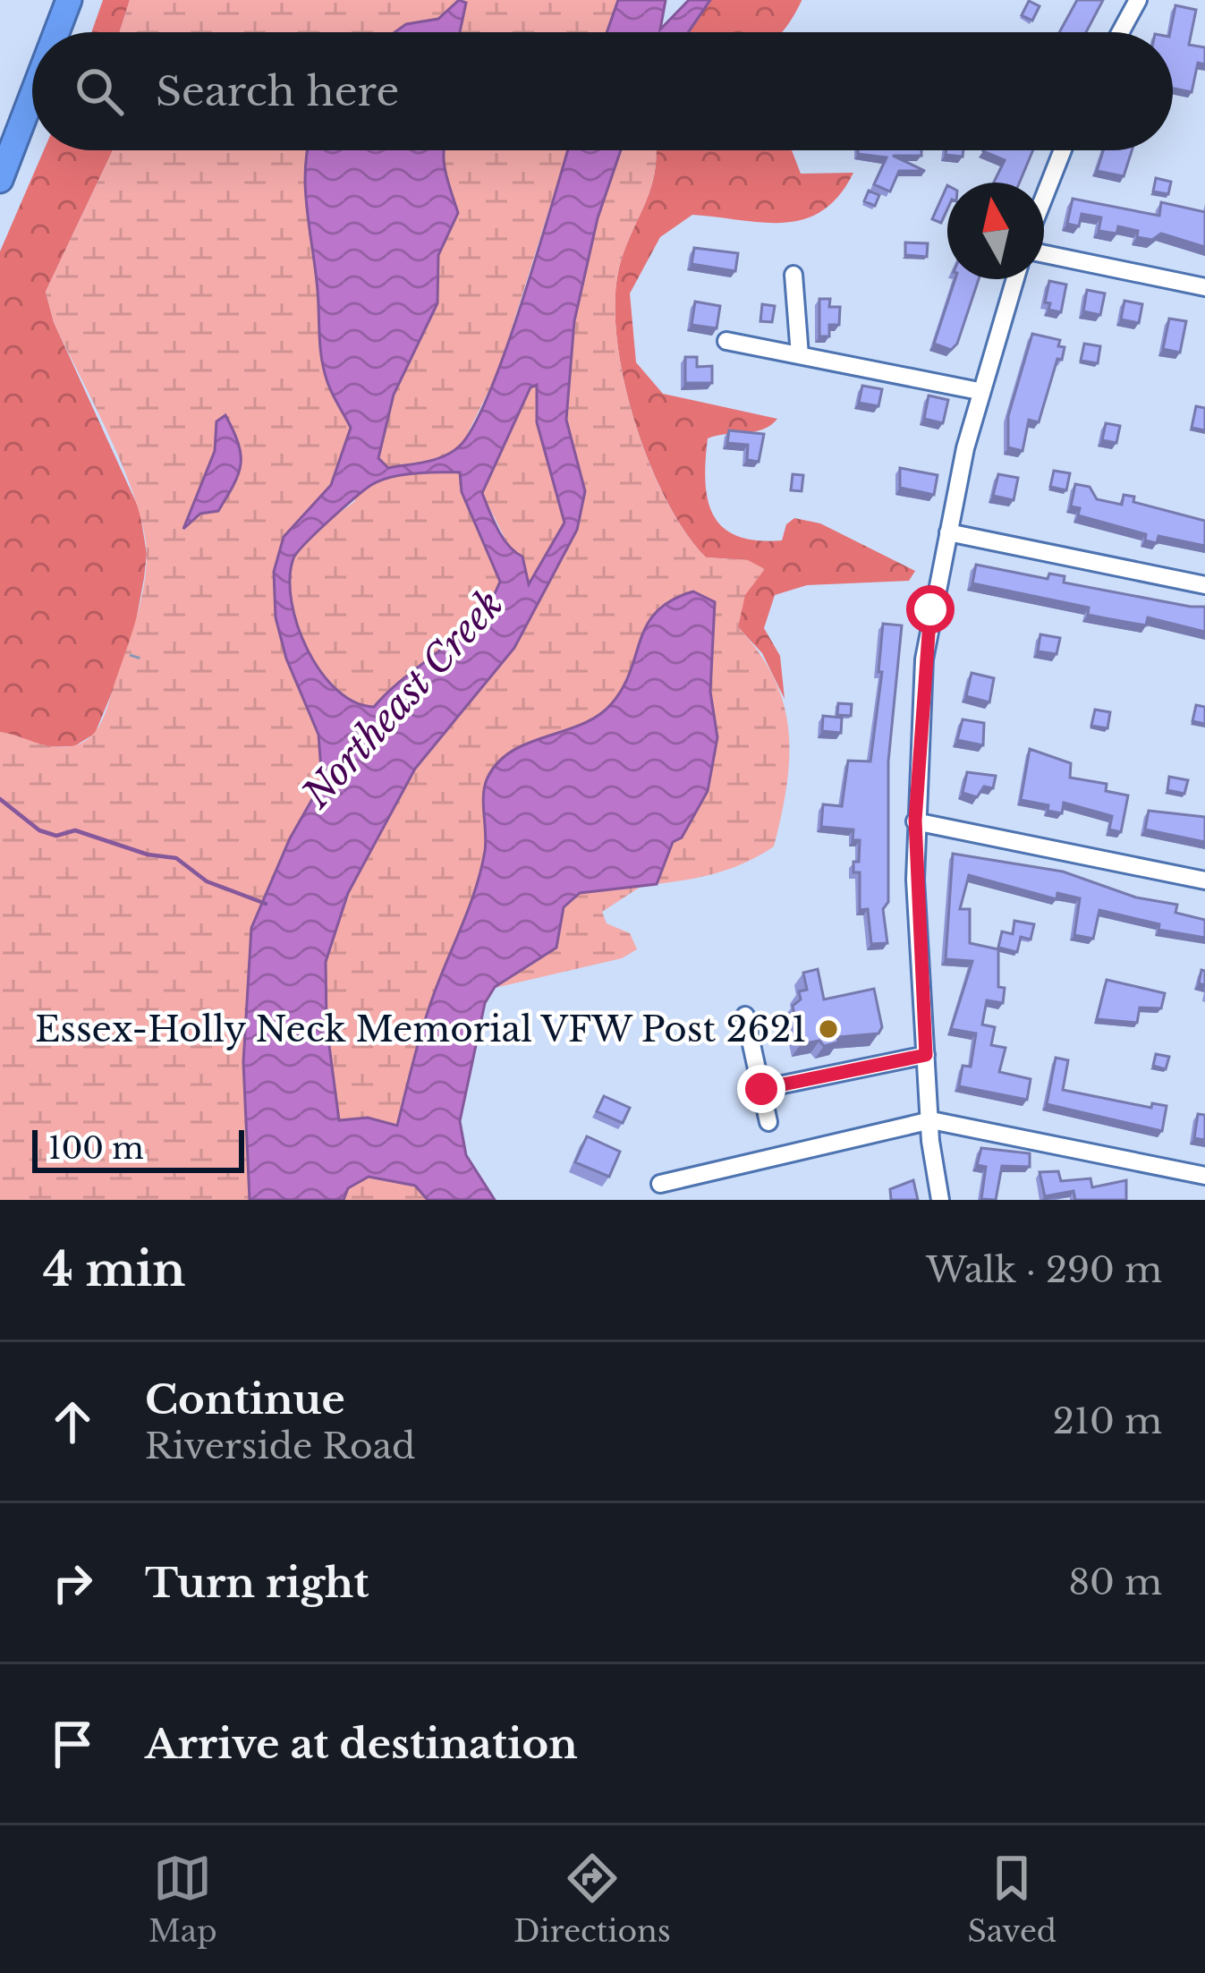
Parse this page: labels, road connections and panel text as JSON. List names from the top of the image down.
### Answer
{
  "water": ["Northeast Creek"],
  "places": ["Essex-Holly Neck Memorial VFW Post 2621"],
  "scale_bar": "100 m",
  "north": "top",
  "page": {
    "search": "Search here",
    "scale": "100 m",
    "heading": ["4 min", "Walk · 290 m"],
    "list": [
      ["Continue", "Riverside Road", "210 m"],
      ["Turn right", "80 m"],
      "Arrive at destination"
    ],
    "nav": ["Map", "Directions", "Saved"]
  }
}
